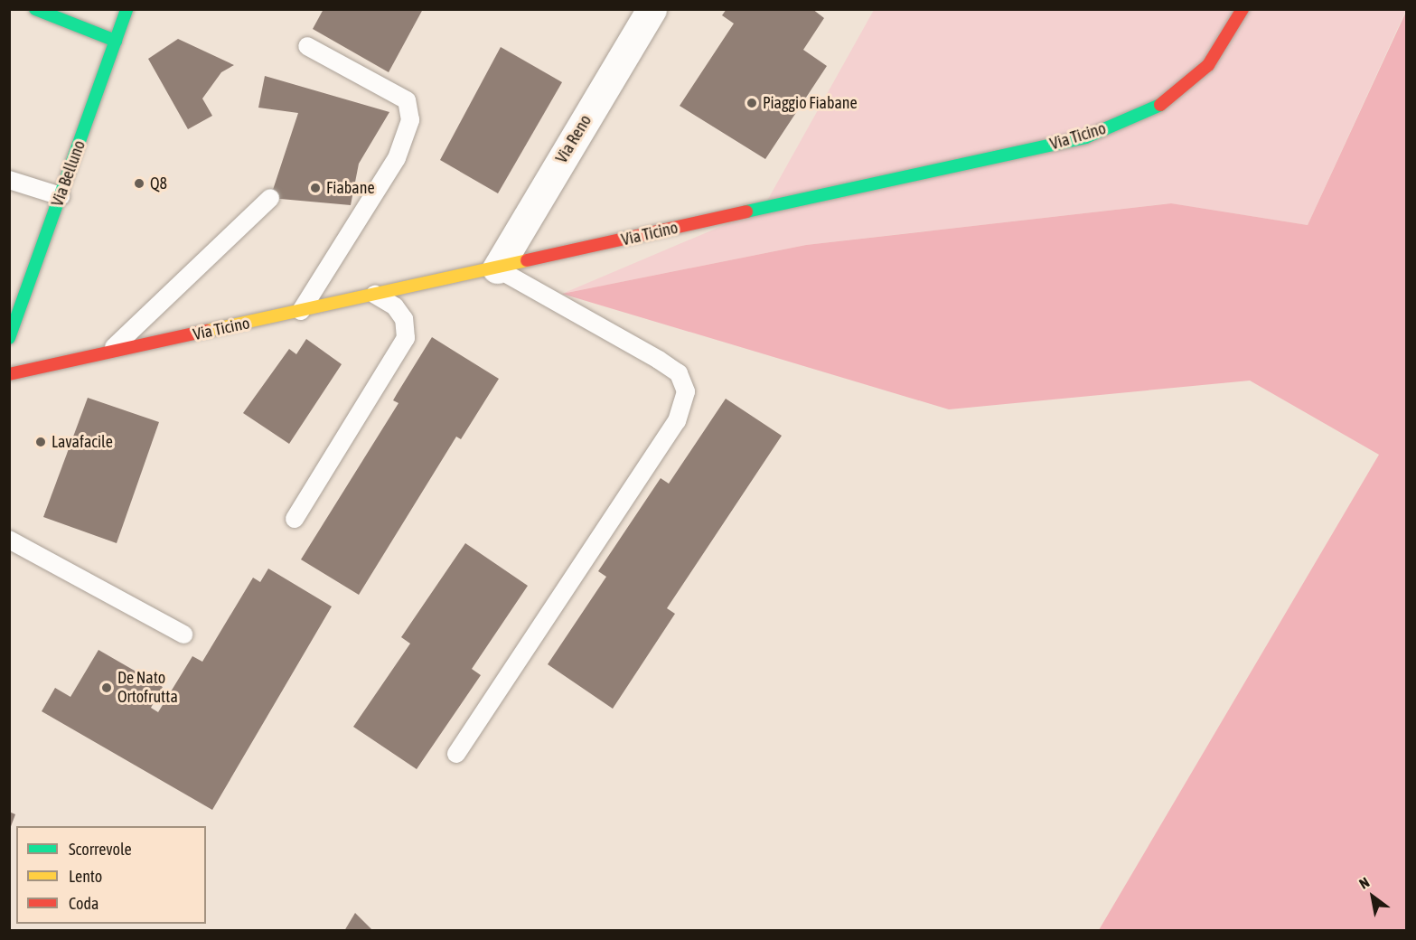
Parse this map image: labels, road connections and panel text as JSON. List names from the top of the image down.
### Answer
{
  "streets": {
    "street": ["Via Ticino", "Via Reno", "Via Belluno"]
  },
  "crossings": [
    ["Via Ticino", "Via Reno"]
  ],
  "places": [
    "Piaggio Fiabane",
    "Q8",
    "Fiabane",
    "Lavafacile",
    "De Nato Ortofrutta"
  ],
  "legend": ["Scorrevole", "Lento", "Coda"],
  "north": "top left"
}
